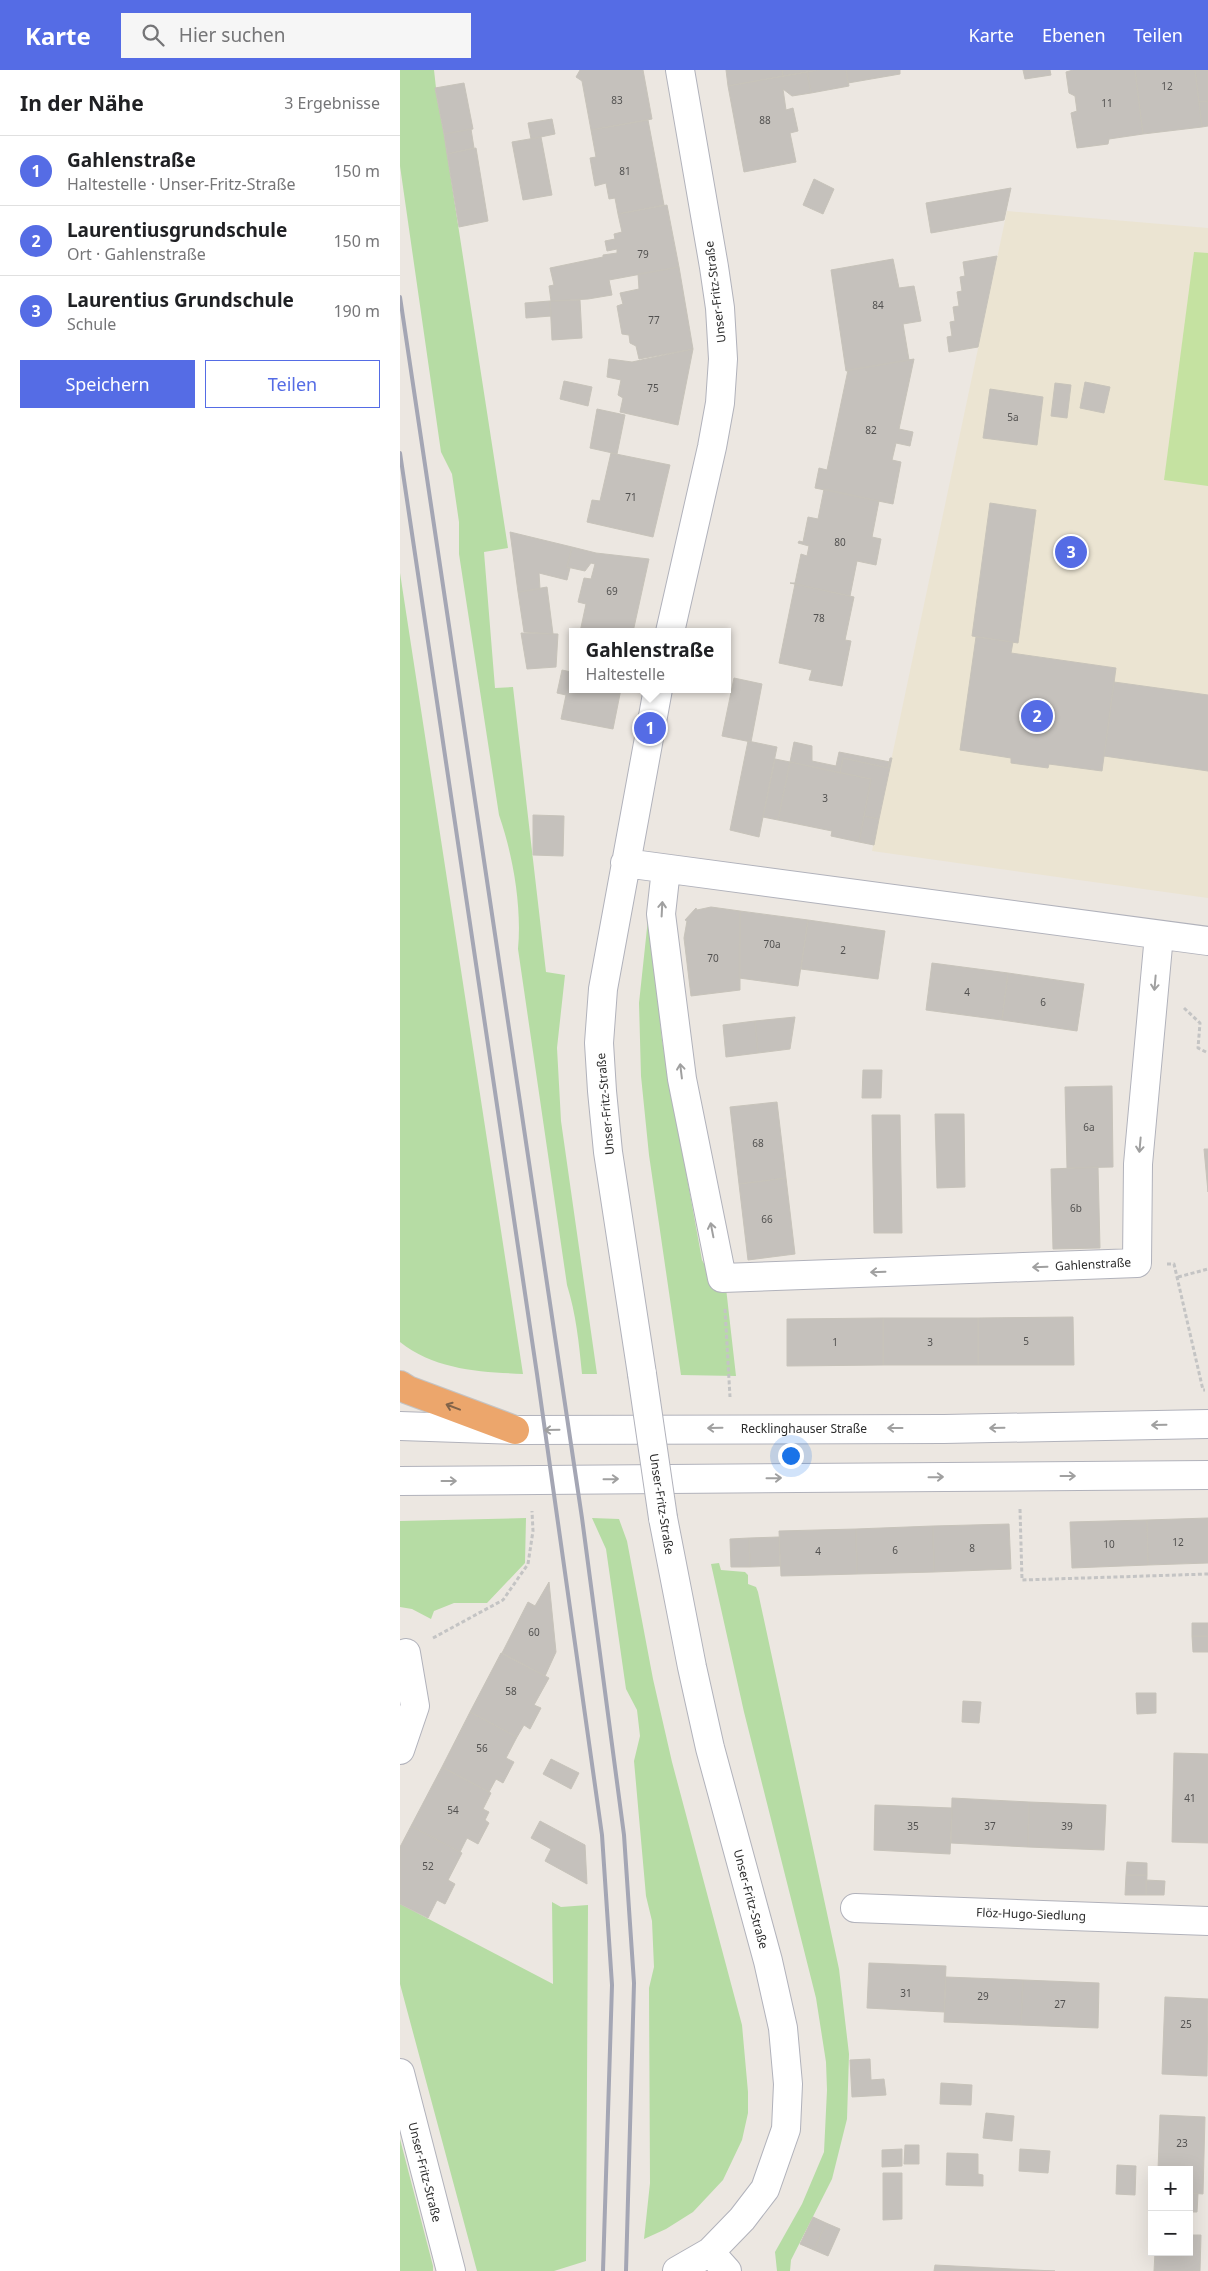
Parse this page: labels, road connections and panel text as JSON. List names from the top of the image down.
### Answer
{
  "streets": {
    "street": [
      "Unser-Fritz-Straße",
      "Gahlenstraße",
      "Recklinghauser Straße",
      "Flöz-Hugo-Siedlung"
    ]
  },
  "house_numbers": [
    "12",
    "83",
    "11",
    "88",
    "81",
    "79",
    "84",
    "77",
    "75",
    "5a",
    "82",
    "71",
    "80",
    "69",
    "78",
    "3",
    "70a",
    "2",
    "70",
    "4",
    "6",
    "6a",
    "68",
    "6b",
    "66",
    "5",
    "1",
    "3",
    "12",
    "10",
    "8",
    "6",
    "4",
    "60",
    "58",
    "56",
    "41",
    "54",
    "35",
    "37",
    "39",
    "52",
    "31",
    "29",
    "27",
    "25",
    "23"
  ],
  "page": {
    "header": "Karte",
    "search": "Hier suchen",
    "nav": ["Karte", "Ebenen", "Teilen"],
    "heading": ["In der Nähe", "3 Ergebnisse"],
    "list": [
      {
        "mark": "1",
        "name": "Gahlenstraße",
        "note": "Haltestelle · Unser-Fritz-Straße",
        "value": "150 m"
      },
      {
        "mark": "2",
        "name": "Laurentiusgrundschule",
        "note": "Ort · Gahlenstraße",
        "value": "150 m"
      },
      {
        "mark": "3",
        "name": "Laurentius Grundschule",
        "note": "Schule",
        "value": "190 m"
      }
    ],
    "buttons": ["Speichern", "Teilen"],
    "pins": ["3", "2", "1"],
    "popup": ["Gahlenstraße", "Haltestelle"],
    "map_buttons": ["+", "−"]
  }
}
